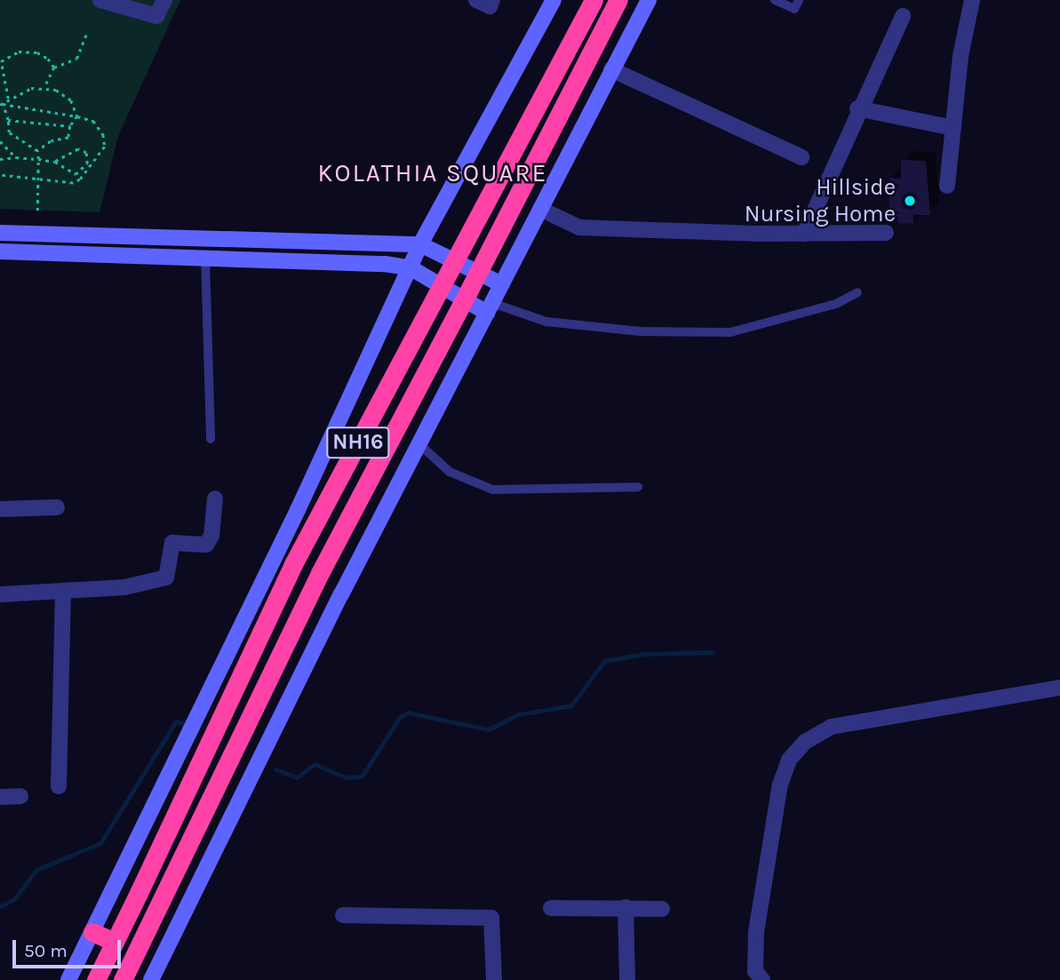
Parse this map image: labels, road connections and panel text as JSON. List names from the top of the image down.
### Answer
{
  "streets": {
    "highway": ["NH16"]
  },
  "districts": ["KOLATHIA SQUARE"],
  "places": ["Hillside Nursing Home"],
  "scale_bar": "50 m"
}
